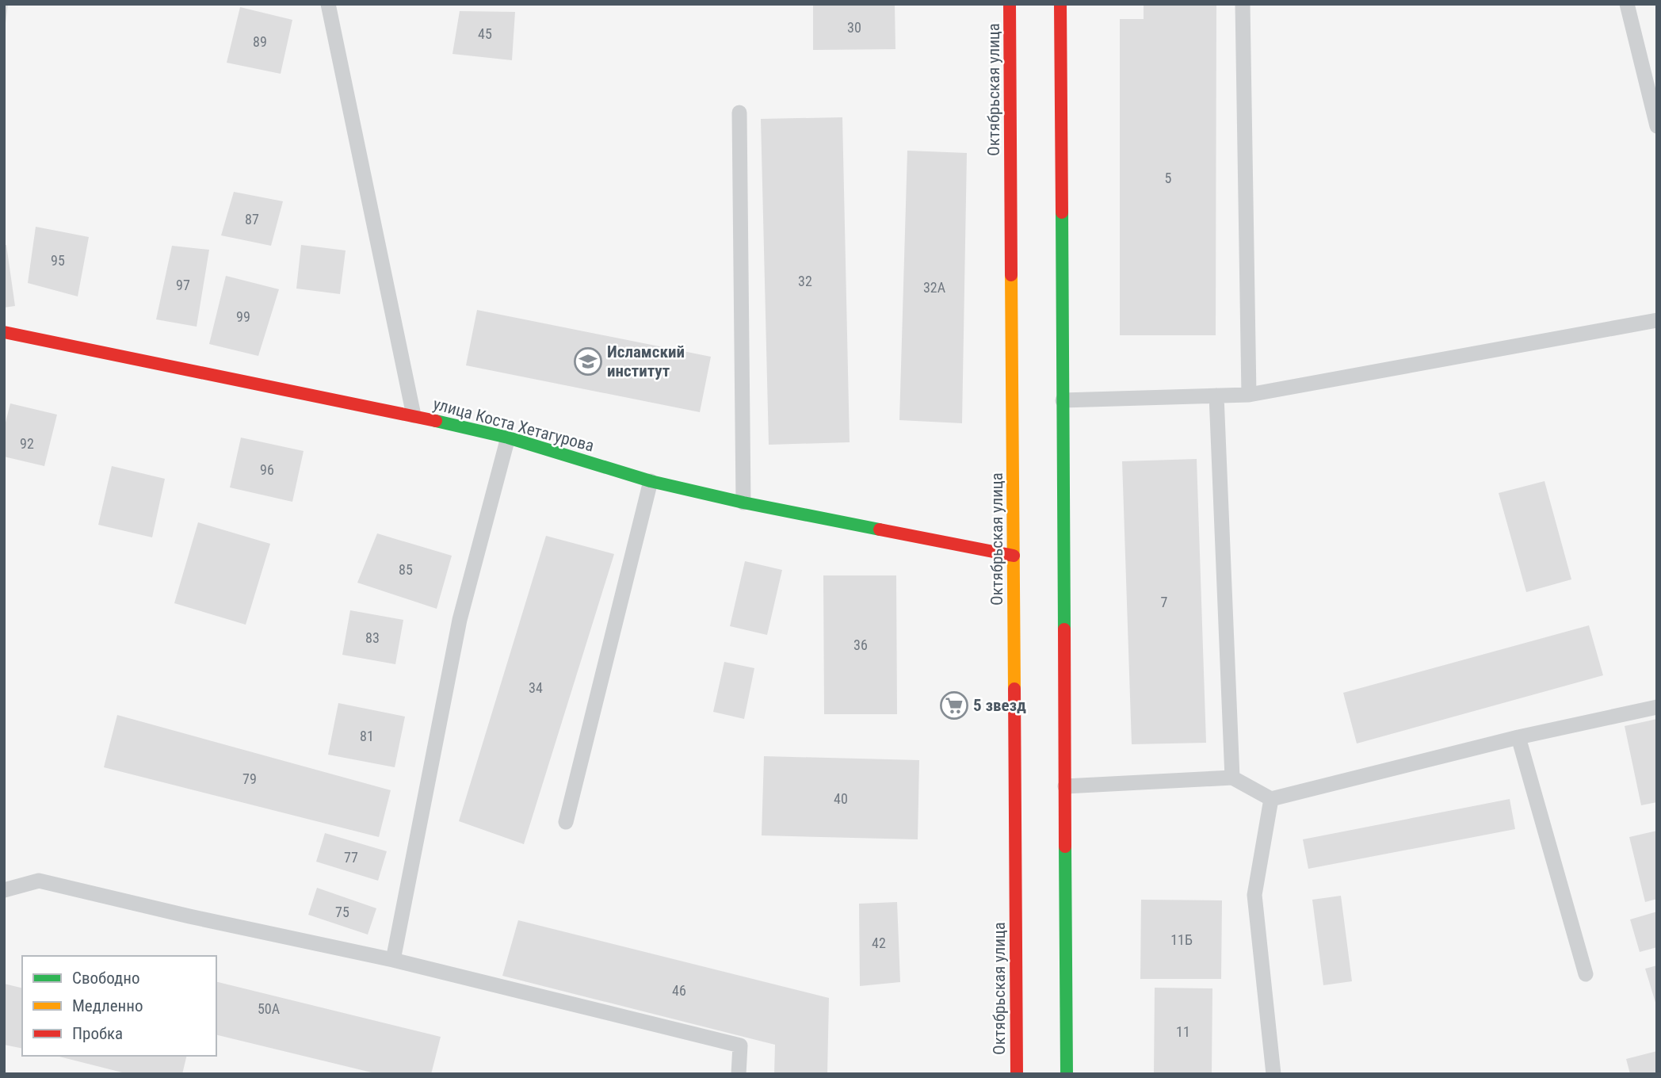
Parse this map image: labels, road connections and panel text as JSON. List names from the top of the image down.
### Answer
{
  "streets": {
    "main road": ["Октябрьская улица", "улица Коста Хетагурова"]
  },
  "crossings": [
    ["Октябрьская улица", "улица Коста Хетагурова"]
  ],
  "places": {
    "school or university": ["Исламский институт"],
    "supermarket": ["5 звезд"]
  },
  "house_numbers": [
    "30",
    "45",
    "89",
    "5",
    "87",
    "95",
    "32",
    "97",
    "32А",
    "99",
    "92",
    "96",
    "85",
    "7",
    "83",
    "36",
    "34",
    "81",
    "79",
    "40",
    "77",
    "75",
    "11Б",
    "42",
    "46",
    "50А",
    "11"
  ],
  "legend": ["Свободно", "Медленно", "Пробка"]
}
